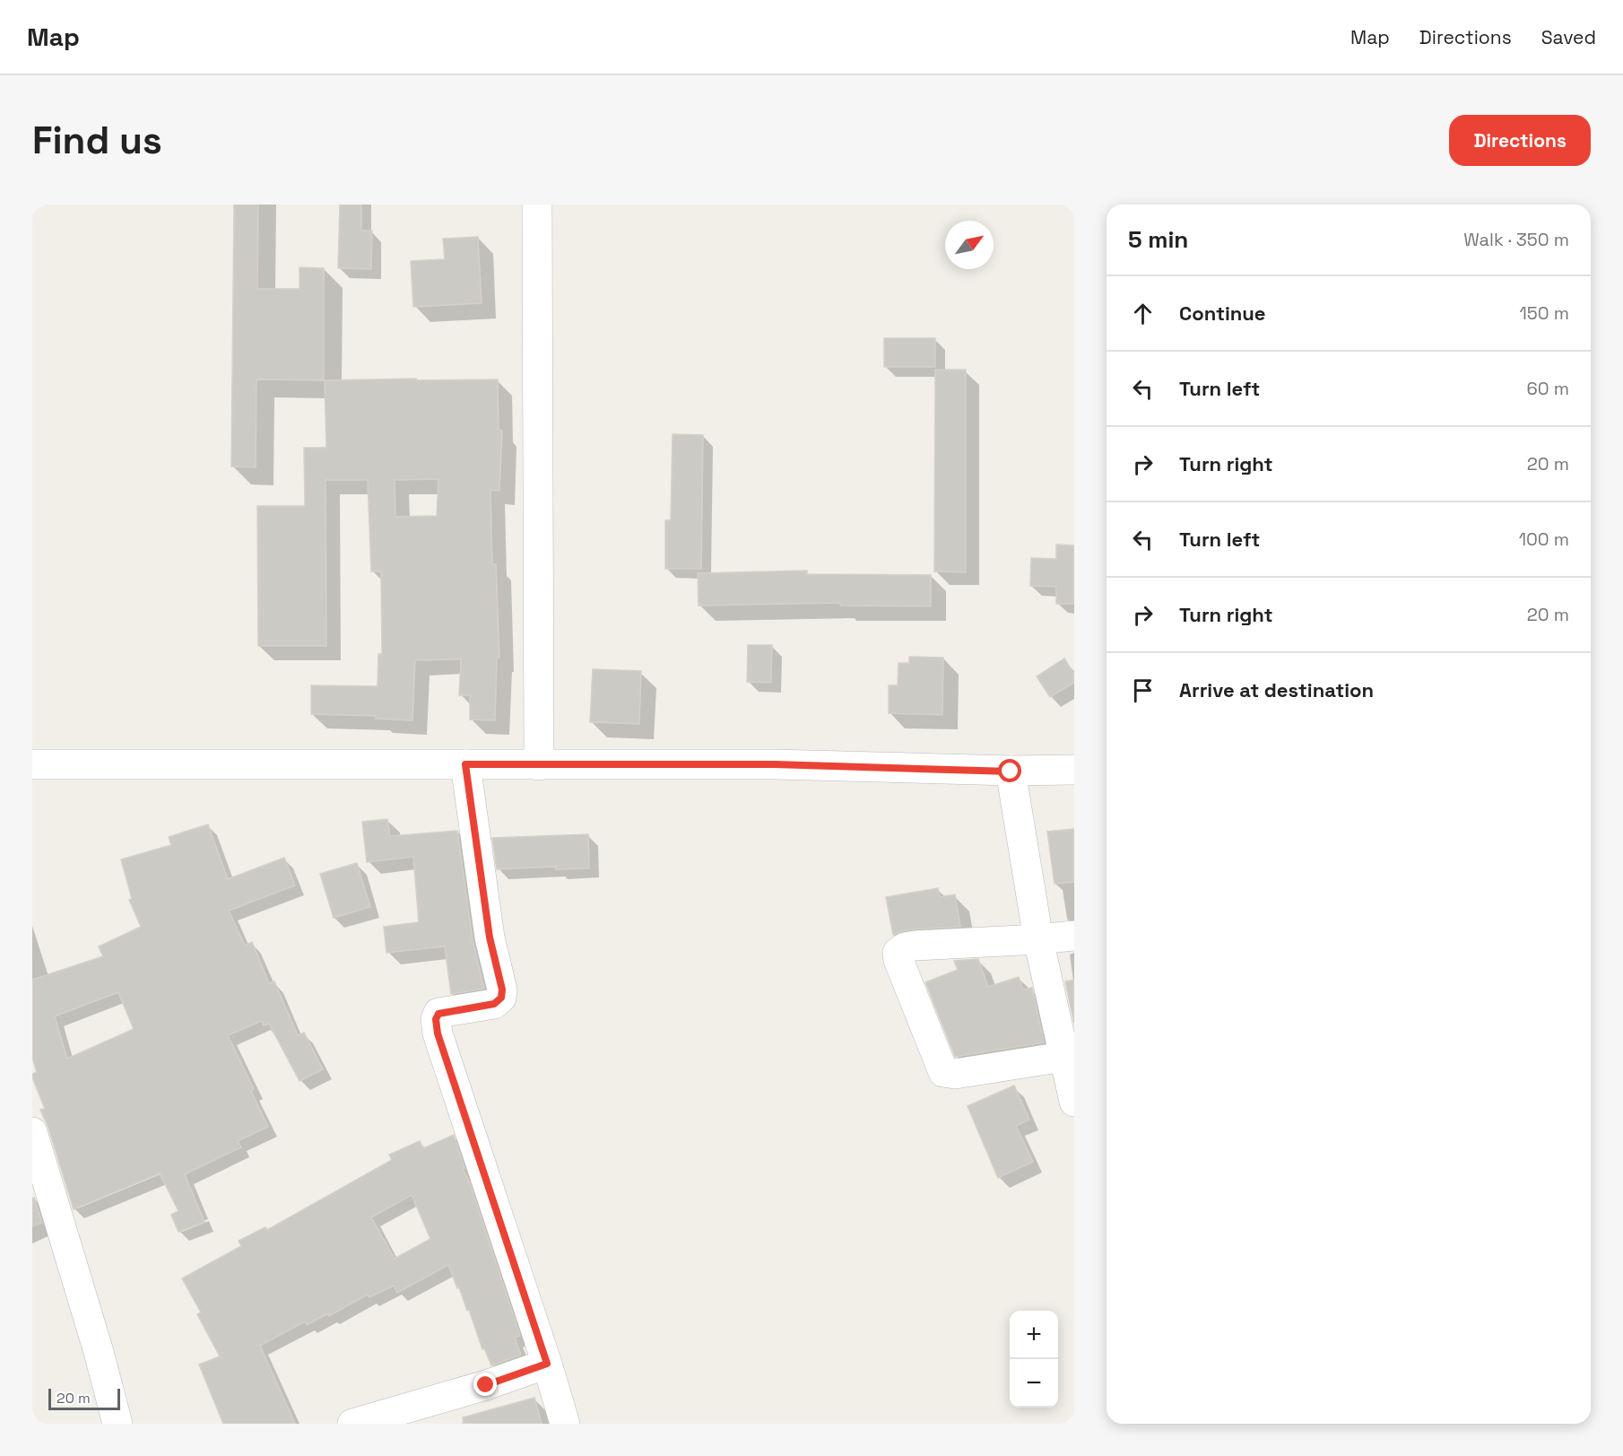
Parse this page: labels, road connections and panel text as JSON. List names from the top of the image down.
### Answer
{
  "scale_bar": "20 m",
  "north": "top right",
  "page": {
    "header": "Map",
    "nav": ["Map", "Directions", "Saved"],
    "buttons": "Directions",
    "title": "Find us",
    "heading": ["5 min", "Walk · 350 m"],
    "list": [
      ["Continue", "150 m"],
      ["Turn left", "60 m"],
      ["Turn right", "20 m"],
      ["Turn left", "100 m"],
      ["Turn right", "20 m"],
      "Arrive at destination"
    ],
    "map_buttons": ["+", "−"],
    "scale": "20 m"
  }
}
